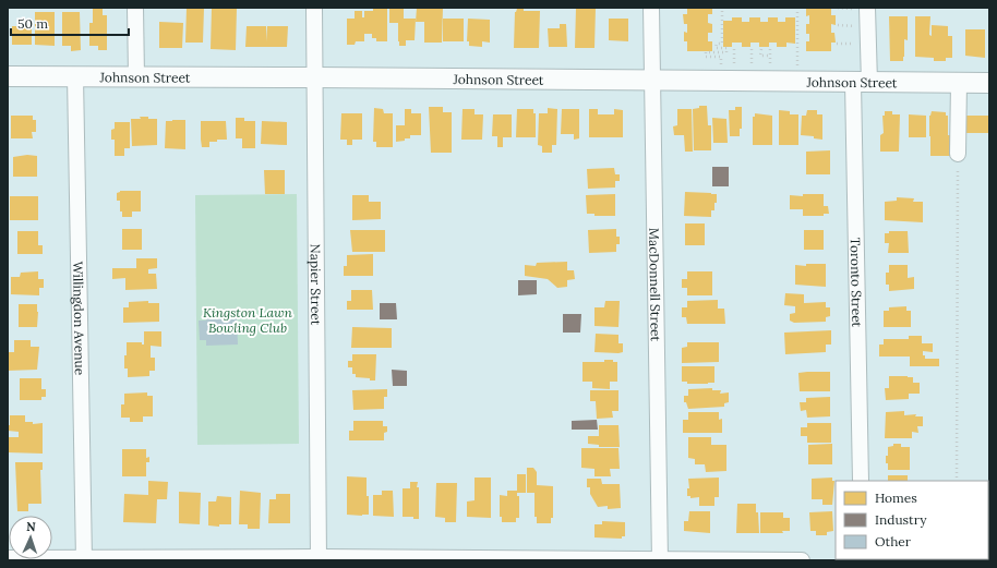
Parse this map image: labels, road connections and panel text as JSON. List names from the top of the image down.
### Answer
{
  "streets": {
    "main road": ["Johnson Street"],
    "street": [
      "Toronto Street",
      "Napier Street",
      "MacDonnell Street",
      "Willingdon Avenue"
    ]
  },
  "crossings": [
    ["Johnson Street", "Toronto Street"],
    ["Johnson Street", "Napier Street"],
    ["Johnson Street", "MacDonnell Street"],
    ["Johnson Street", "Willingdon Avenue"]
  ],
  "parks": ["Kingston Lawn Bowling Club"],
  "legend": ["Homes", "Industry", "Other"],
  "scale_bar": "50 m",
  "north": "top"
}
